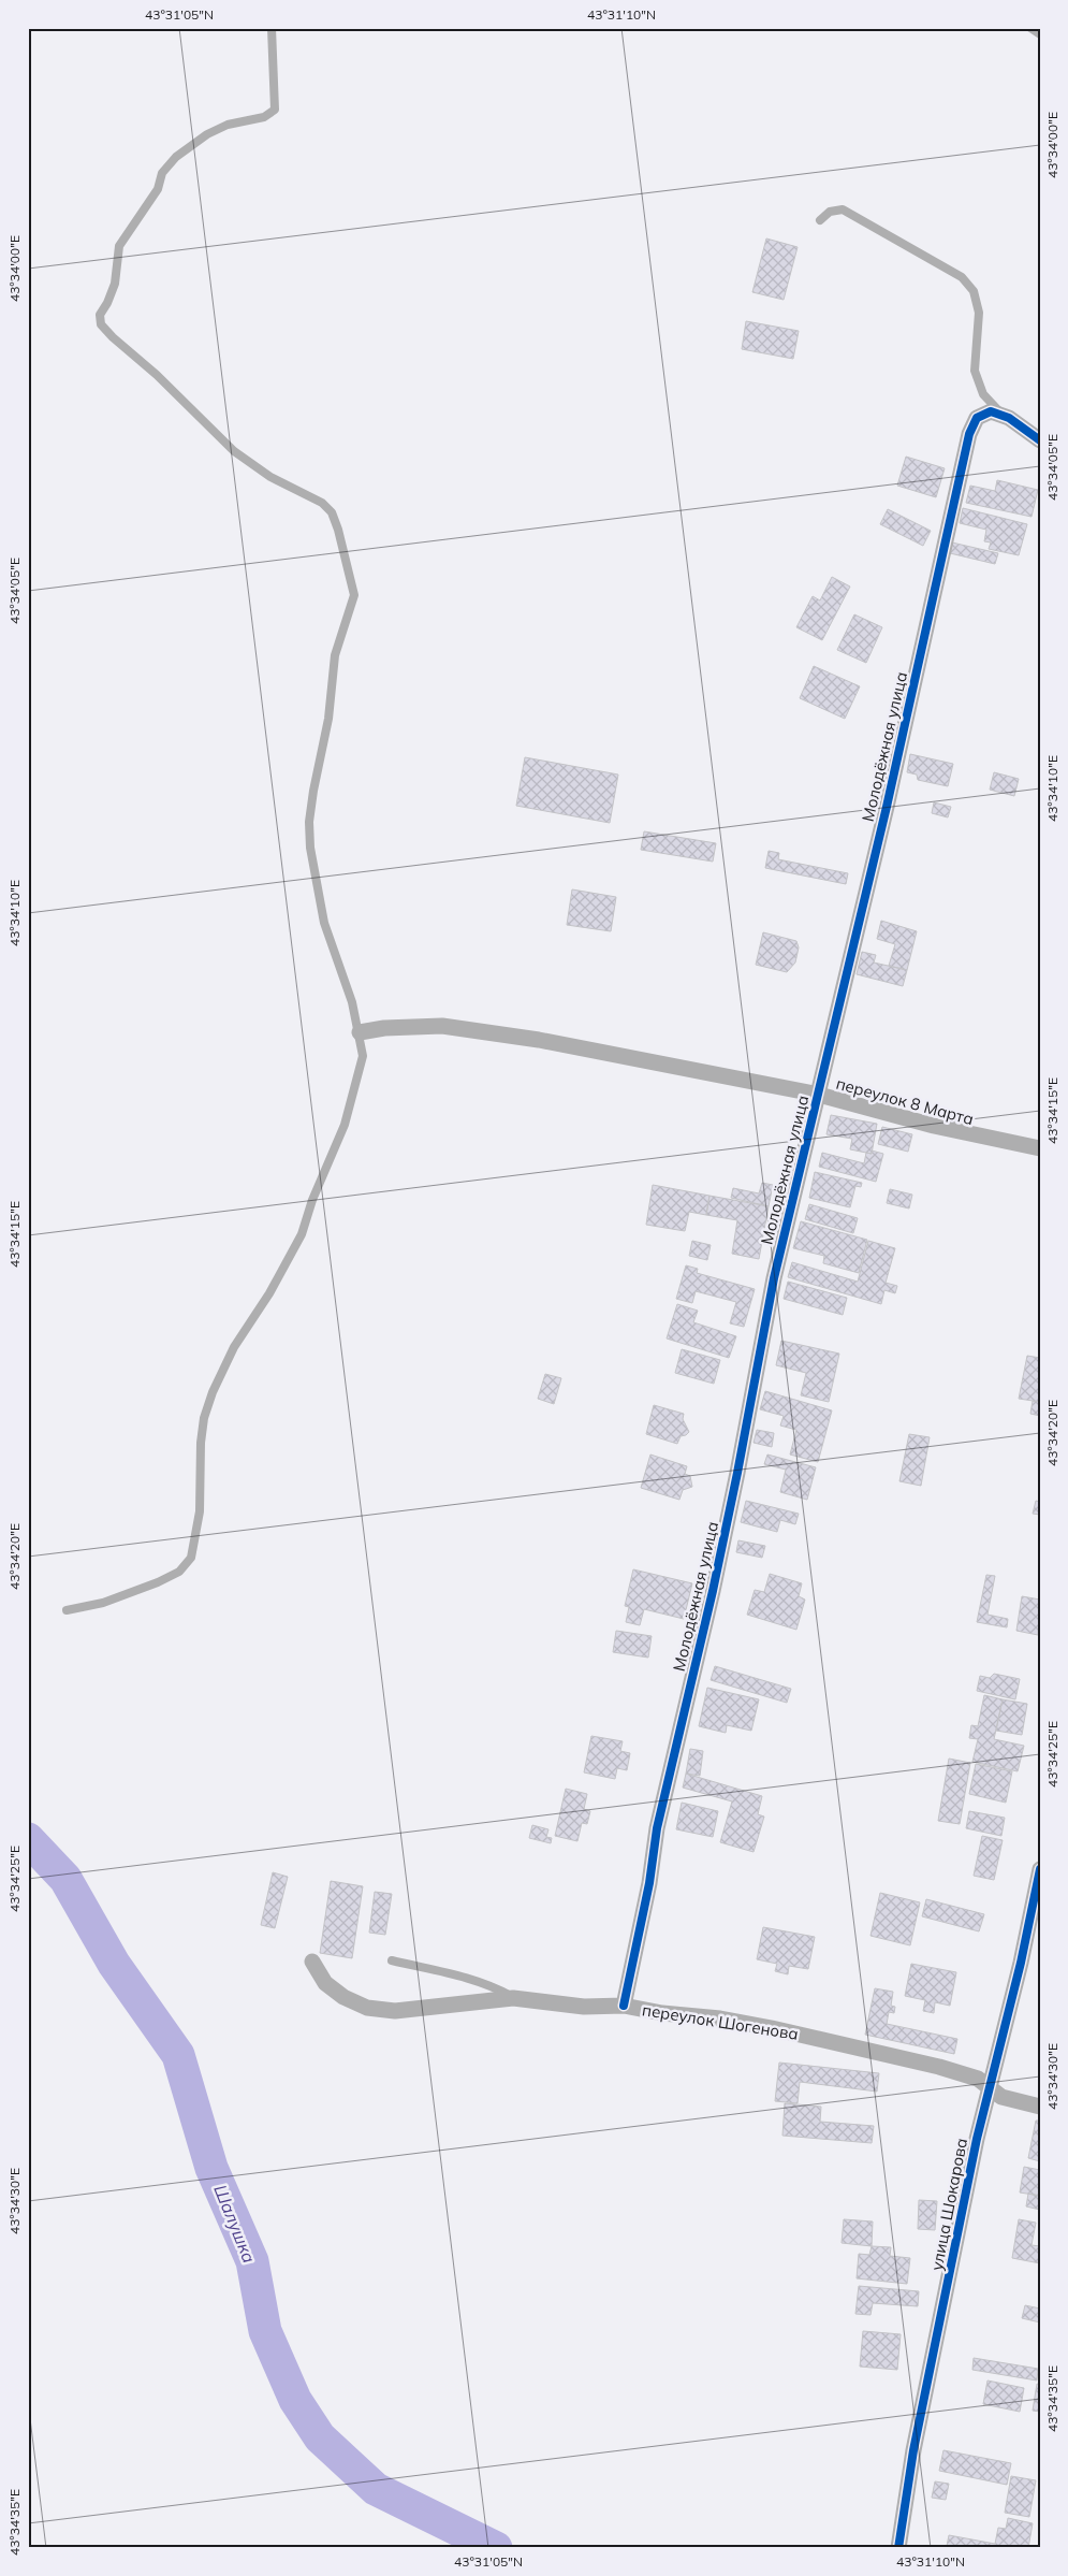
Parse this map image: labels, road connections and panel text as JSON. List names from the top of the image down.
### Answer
{
  "streets": {
    "street": [
      "Молодёжная улица",
      "переулок 8 Марта",
      "переулок Шогенова",
      "улица Шокарова"
    ]
  },
  "crossings": [
    ["Молодёжная улица", "переулок 8 Марта"],
    ["Молодёжная улица", "переулок Шогенова"],
    ["переулок Шогенова", "улица Шокарова"]
  ],
  "water": ["Шалушка"],
  "coordinates": [
    "43°31'05\"N",
    "43°31'10\"N",
    "43°34'00\"E",
    "43°34'05\"E",
    "43°34'10\"E",
    "43°34'15\"E",
    "43°34'20\"E",
    "43°34'25\"E",
    "43°34'30\"E",
    "43°34'35\"E"
  ]
}
